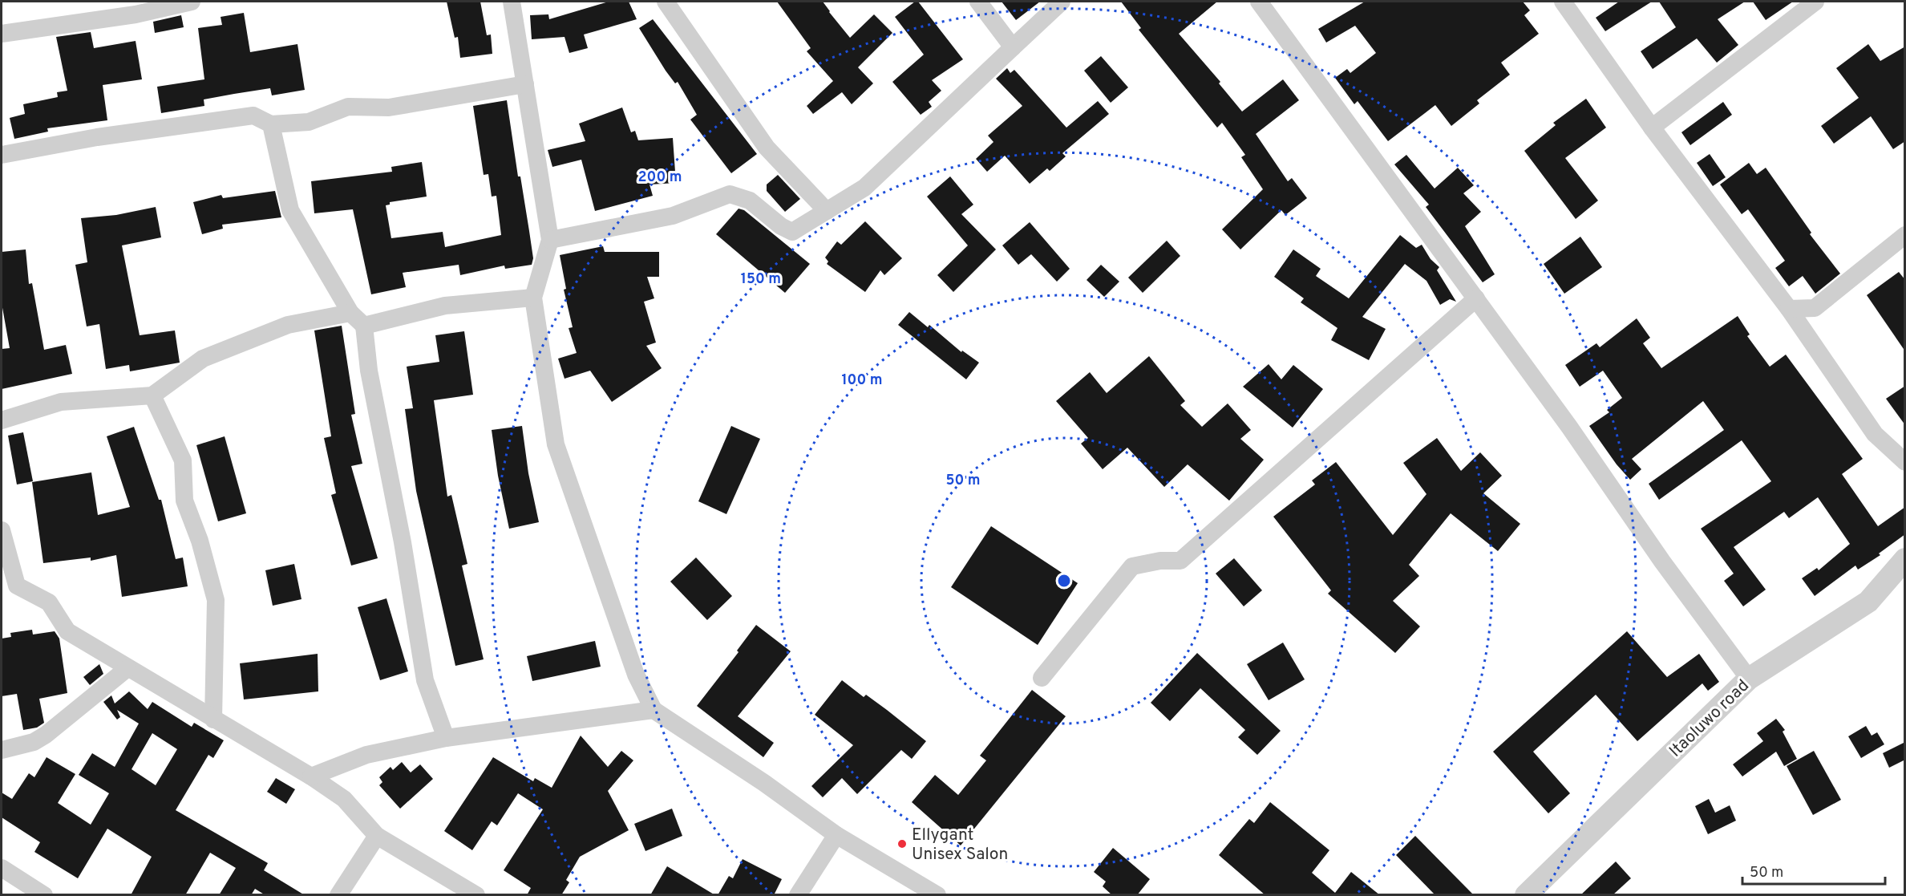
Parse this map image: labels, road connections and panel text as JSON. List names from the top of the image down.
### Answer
{
  "streets": {
    "street": ["Itaoluwo road"]
  },
  "places": ["Ellygant Unisex Salon"],
  "scale_bar": "50 m",
  "rings": [
    "200 m",
    "150 m",
    "100 m",
    "50 m"
  ]
}
